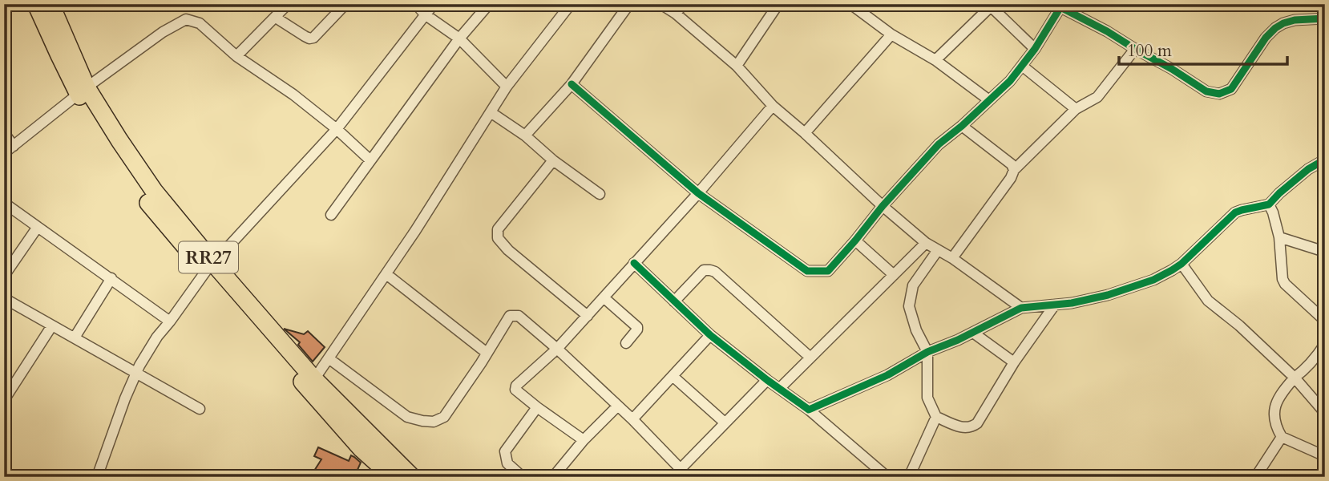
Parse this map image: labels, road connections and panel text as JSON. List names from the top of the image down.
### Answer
{
  "streets": {
    "highway": ["RR27"]
  },
  "scale_bar": "100 m"
}
